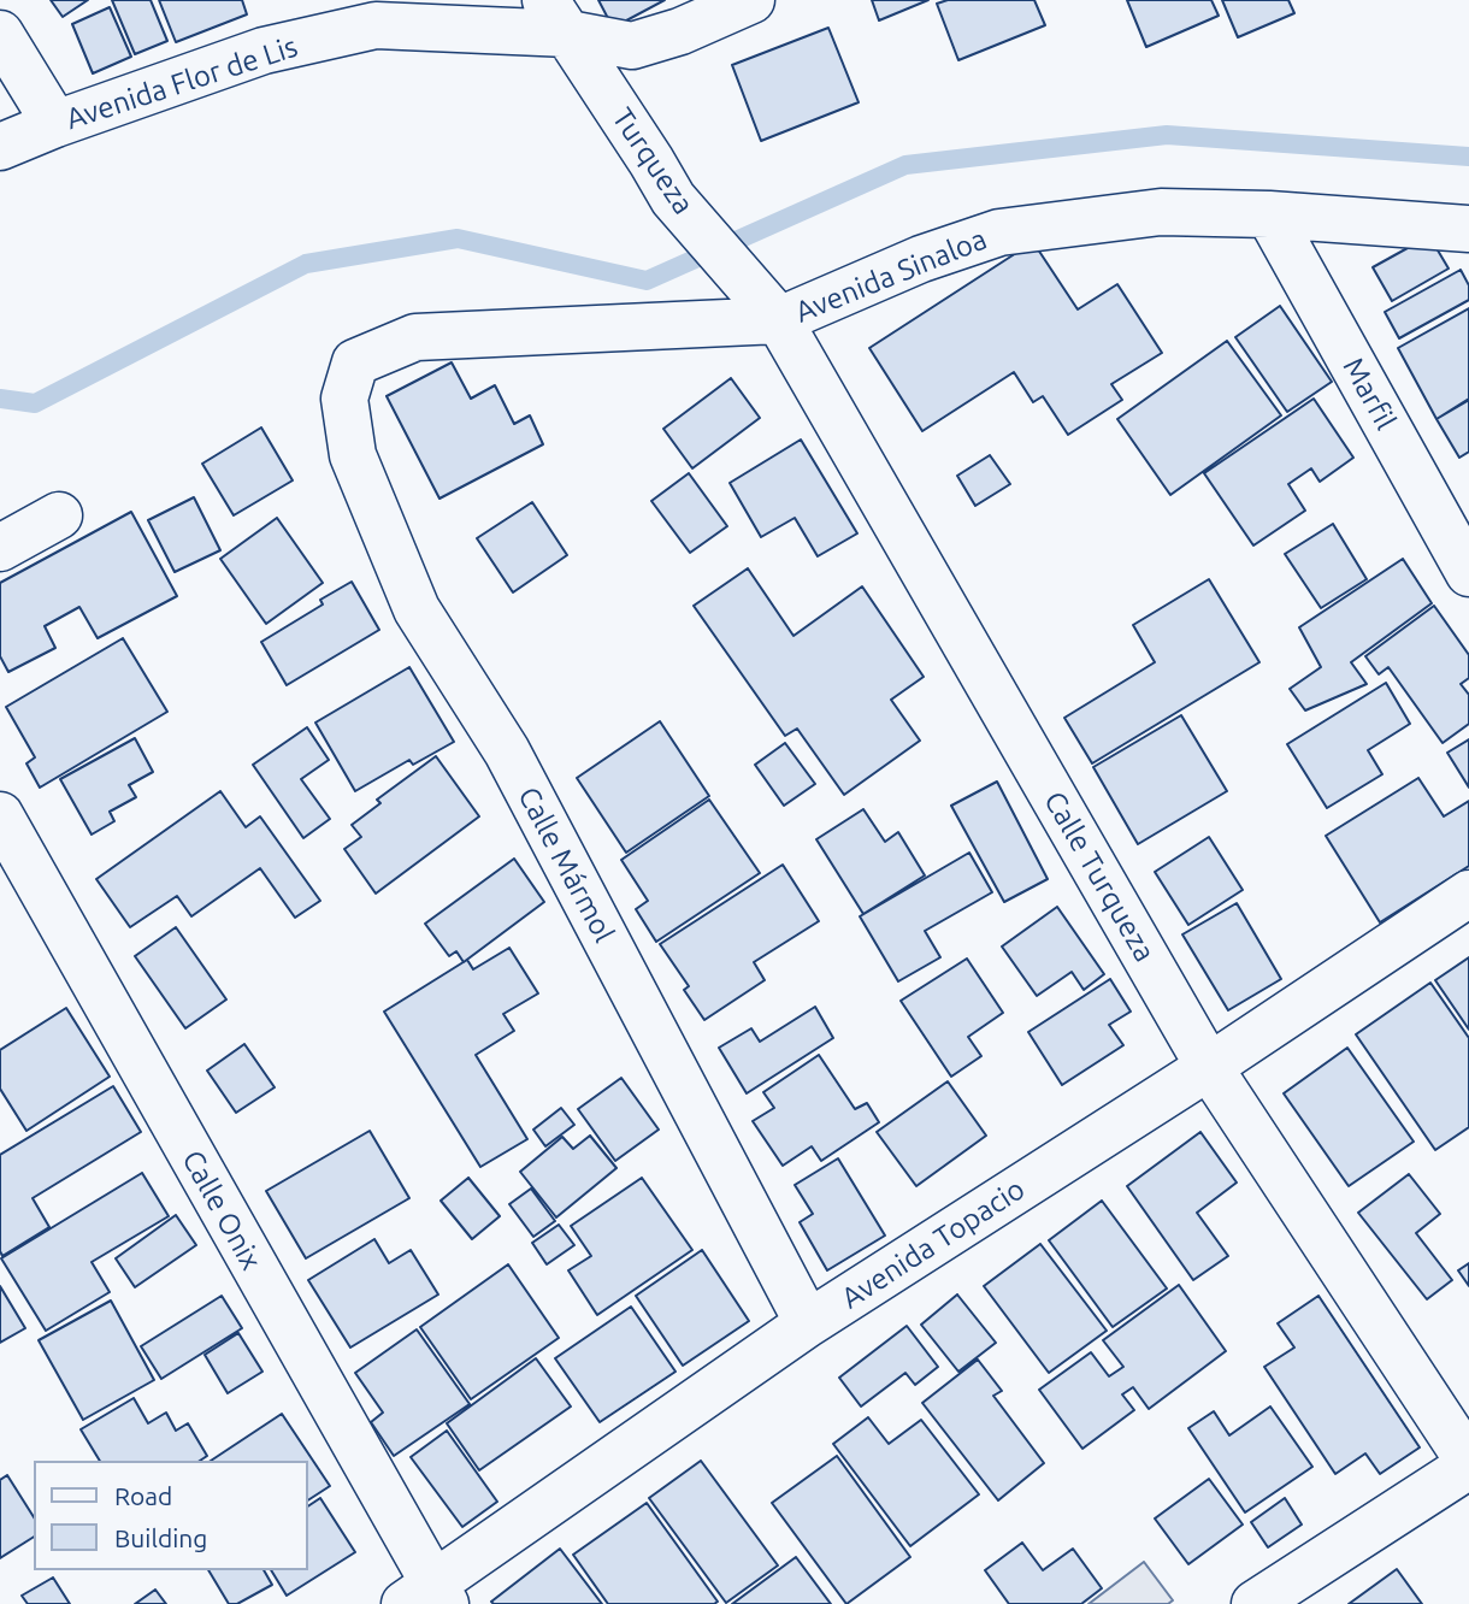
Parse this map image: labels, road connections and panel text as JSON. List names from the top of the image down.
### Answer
{
  "streets": {
    "street": [
      "Avenida Flor de Lis",
      "Turqueza",
      "Avenida Sinaloa",
      "Marfil",
      "Calle Mármol",
      "Calle Turqueza",
      "Calle Onix",
      "Avenida Topacio"
    ]
  },
  "crossings": [
    ["Avenida Flor de Lis", "Turqueza"],
    ["Turqueza", "Calle Turqueza"],
    ["Avenida Sinaloa", "Marfil"],
    ["Avenida Sinaloa", "Calle Mármol"],
    ["Avenida Sinaloa", "Calle Turqueza"],
    ["Calle Mármol", "Avenida Topacio"],
    ["Calle Turqueza", "Avenida Topacio"],
    ["Calle Onix", "Avenida Topacio"]
  ],
  "legend": ["Road", "Building"]
}
